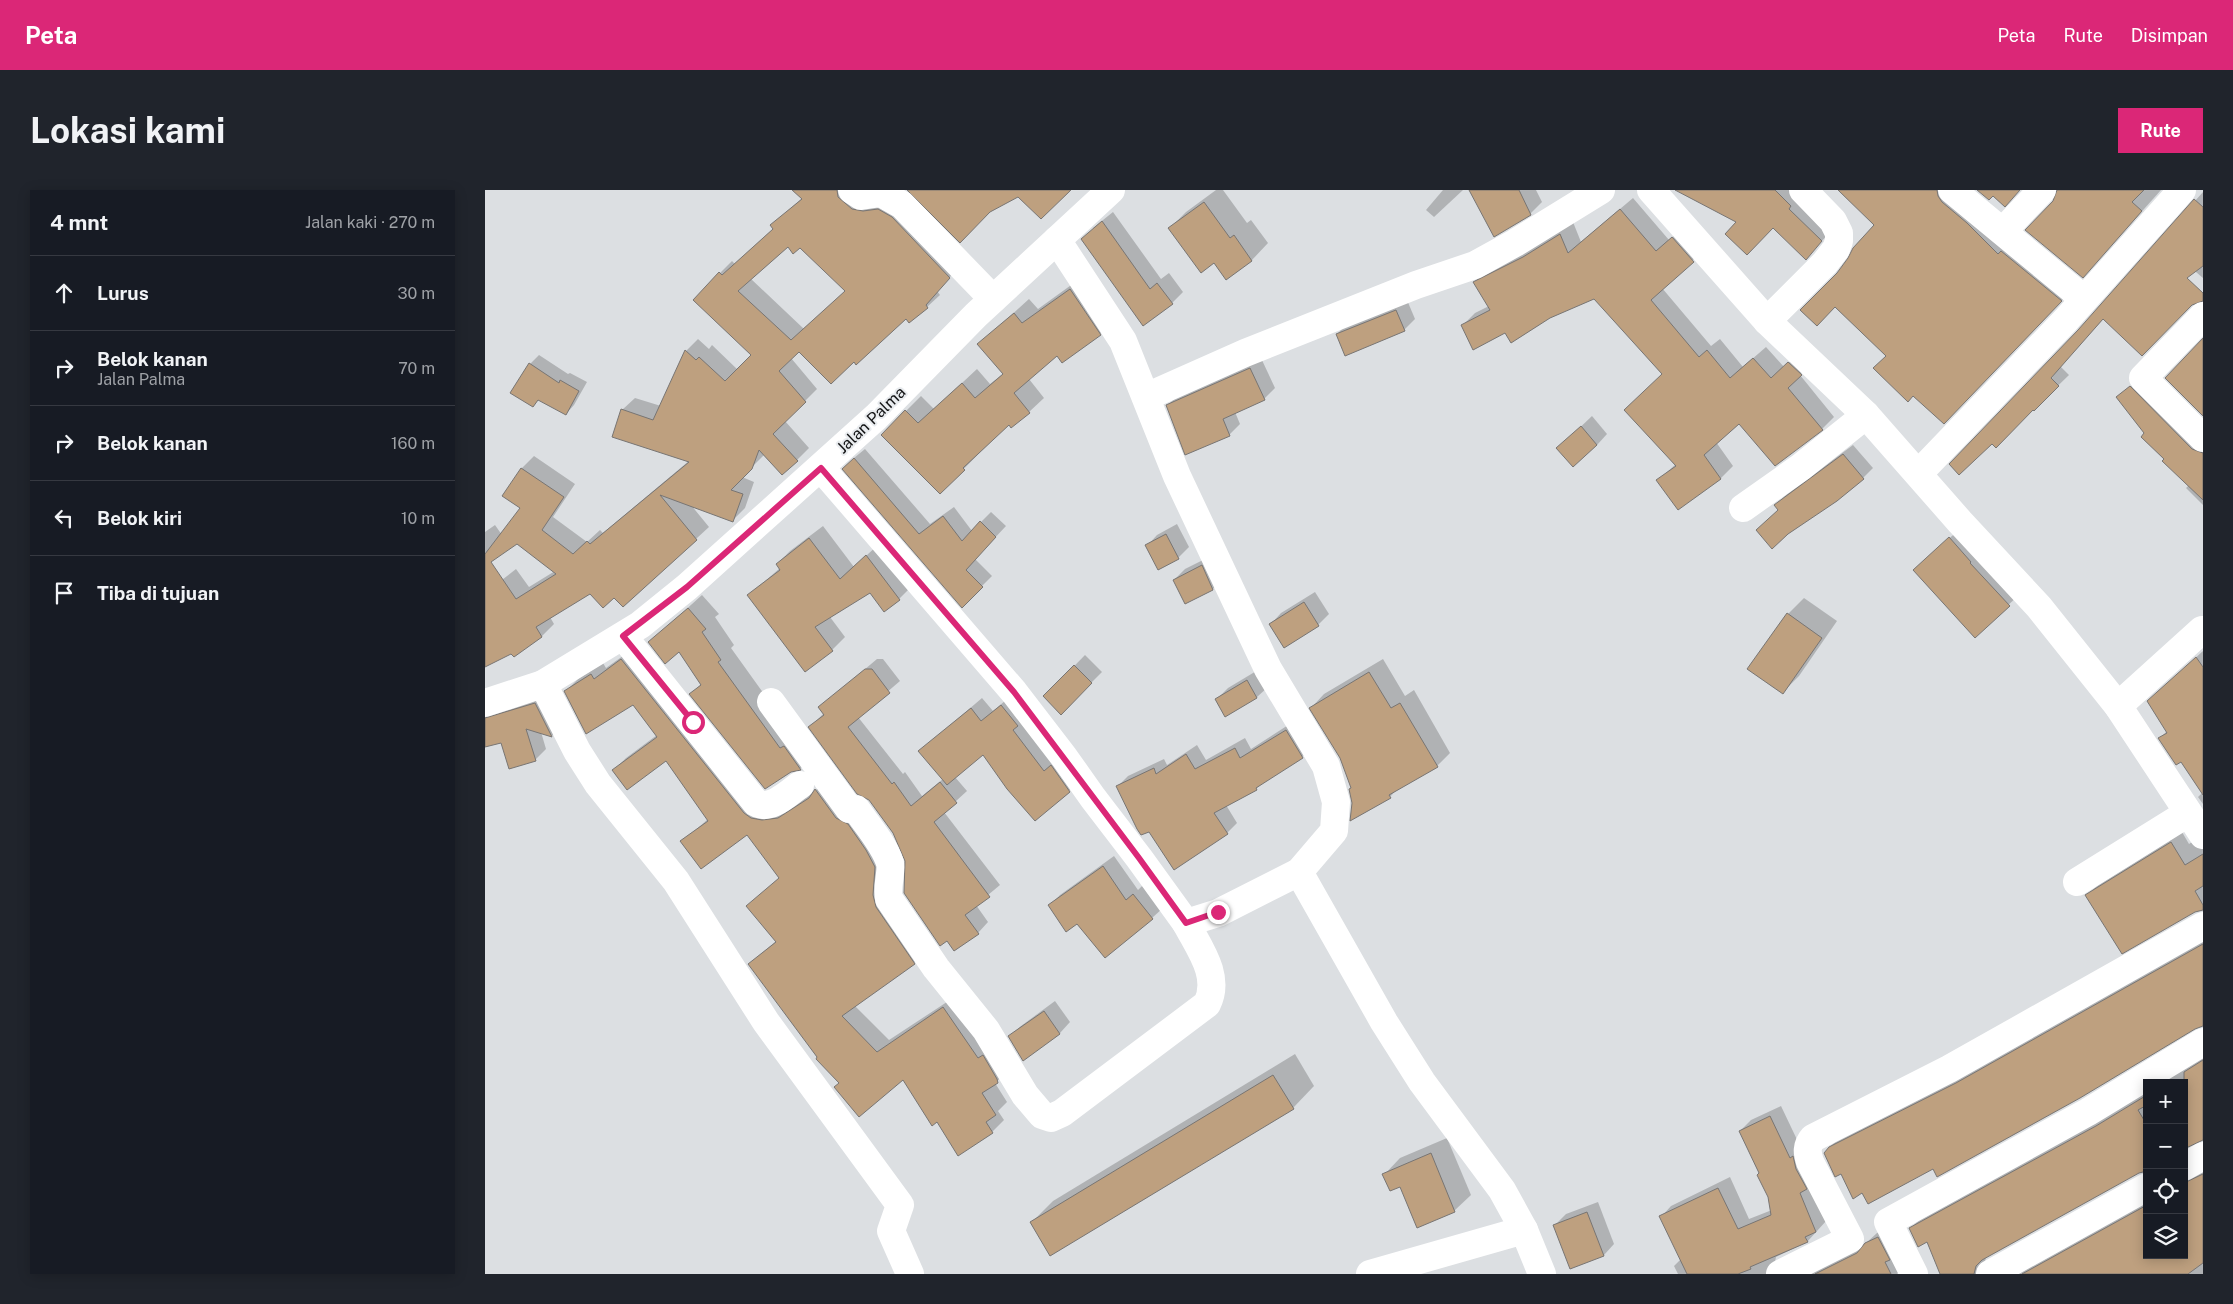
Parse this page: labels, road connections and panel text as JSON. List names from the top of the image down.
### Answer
{
  "streets": {
    "street": ["Jalan Palma"]
  },
  "page": {
    "header": "Peta",
    "nav": ["Peta", "Rute", "Disimpan"],
    "buttons": "Rute",
    "title": "Lokasi kami",
    "heading": ["4 mnt", "Jalan kaki · 270 m"],
    "list": [
      ["Lurus", "30 m"],
      ["Belok kanan", "Jalan Palma", "70 m"],
      ["Belok kanan", "160 m"],
      ["Belok kiri", "10 m"],
      "Tiba di tujuan"
    ],
    "map_buttons": ["+", "−"]
  }
}
